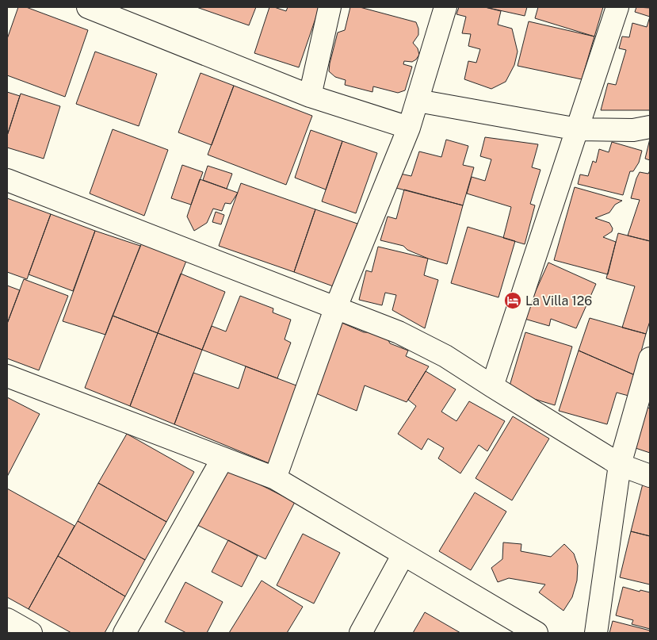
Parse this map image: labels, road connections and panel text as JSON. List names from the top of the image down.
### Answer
{
  "places": {
    "hotel": ["La Villa 126"]
  }
}
